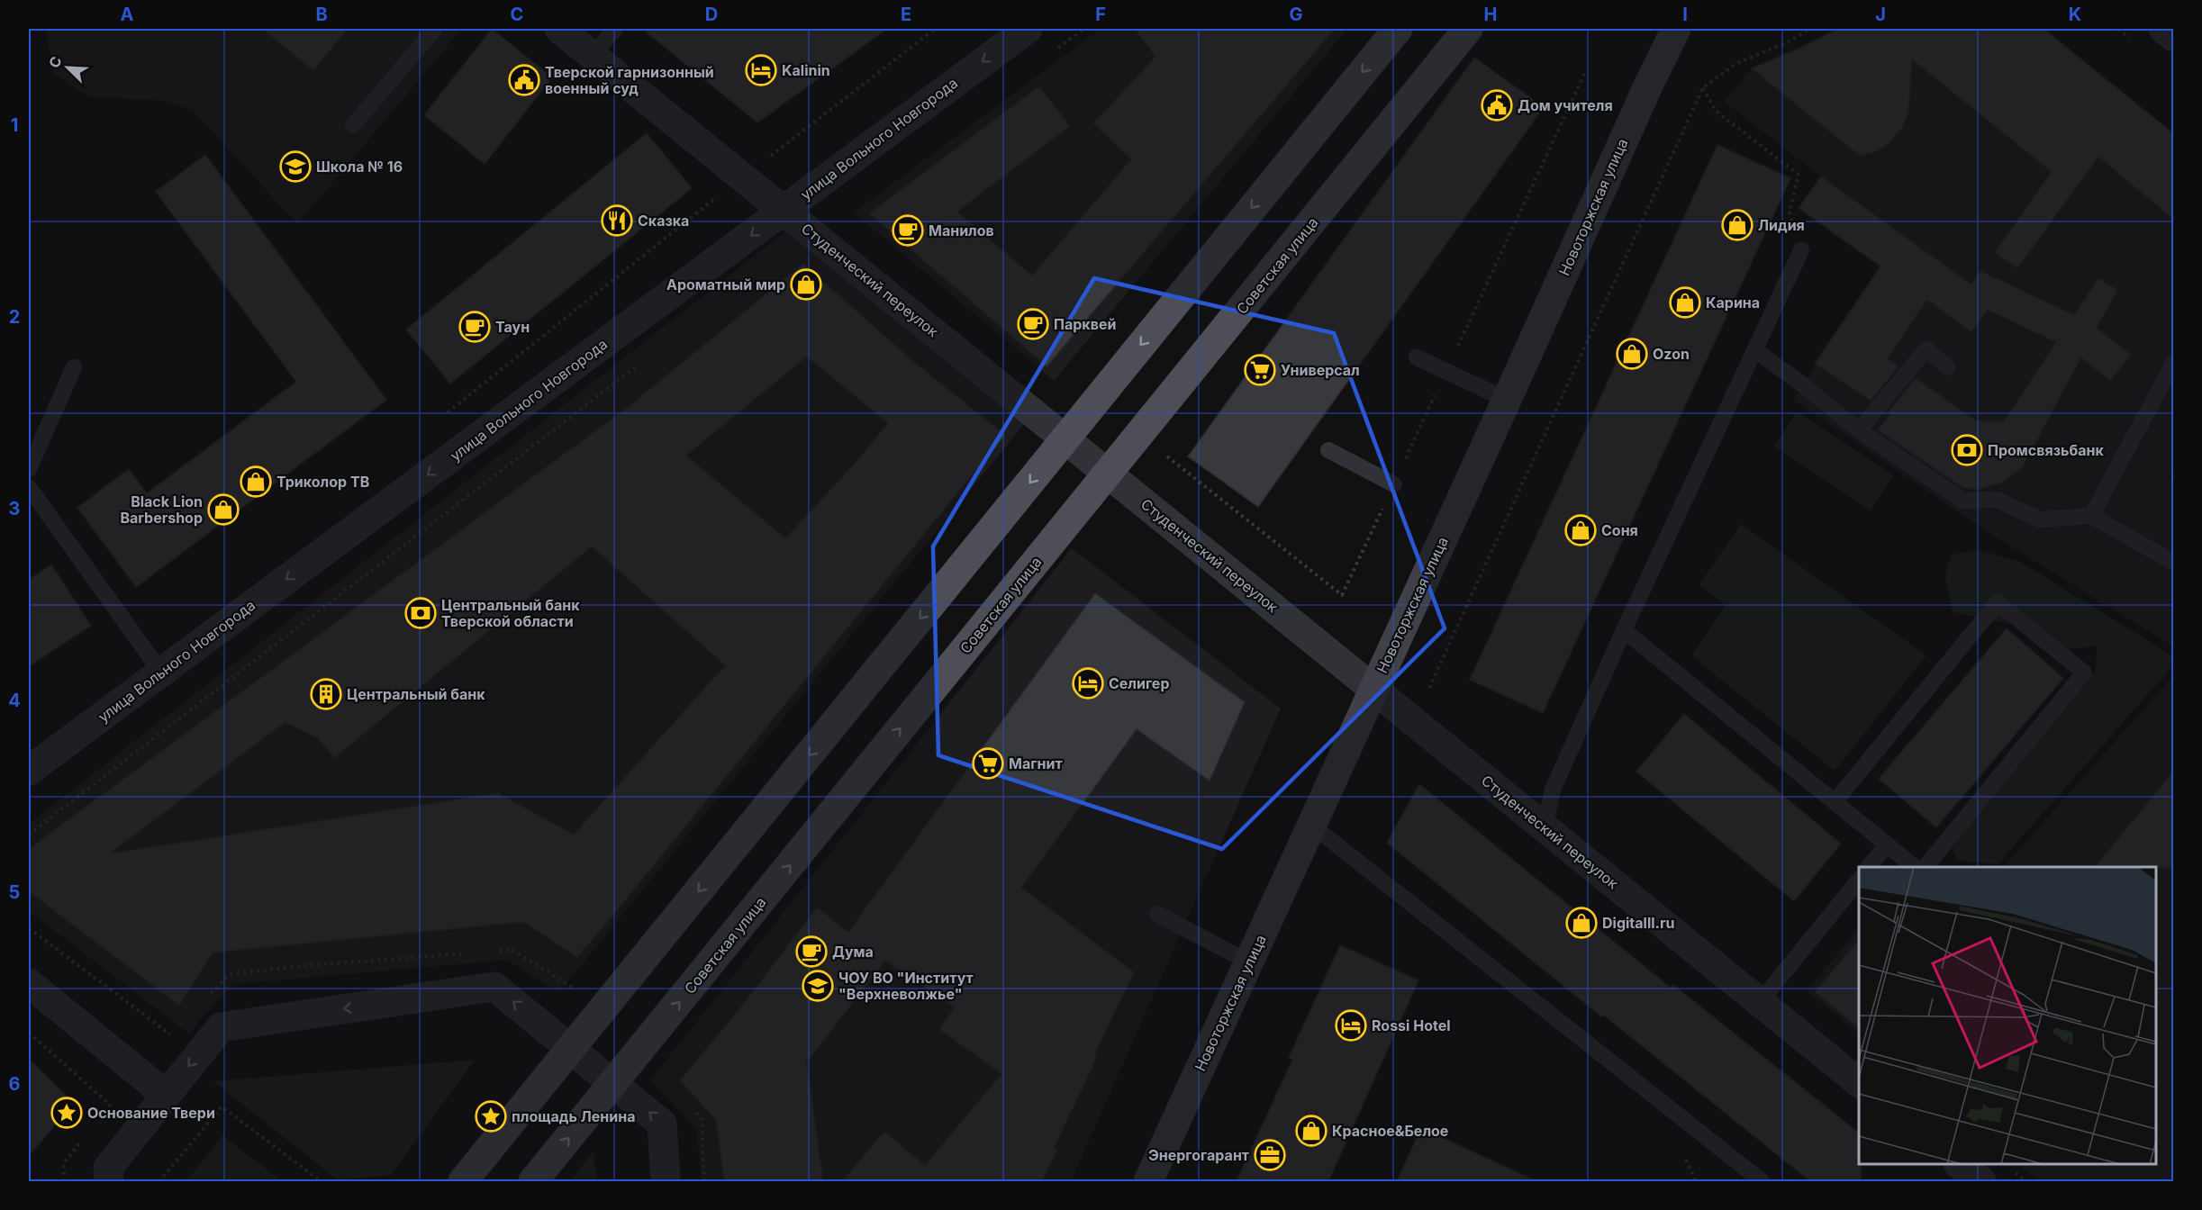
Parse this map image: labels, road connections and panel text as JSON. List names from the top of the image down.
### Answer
{
  "streets": {
    "main road": ["Новоторжская улица", "Советская улица"],
    "street": ["улица Вольного Новгорода", "Студенческий переулок"]
  },
  "crossings": [
    ["улица Вольного Новгорода", "Студенческий переулок"],
    ["Новоторжская улица", "Студенческий переулок"],
    ["Советская улица", "Студенческий переулок"]
  ],
  "one_way": ["улица Вольного Новгорода"],
  "places": {
    "hotel": ["Kalinin", "Селигер", "Rossi Hotel"],
    "public building": ["Тверской гарнизонный военный суд", "Дом учителя"],
    "school or university": ["Школа № 16", "ЧОУ ВО \"Институт \"Верхневолжье\""],
    "restaurant": ["Сказка"],
    "shop": [
      "Лидия",
      "Ароматный мир",
      "Карина",
      "Ozon",
      "Триколор ТВ",
      "Black Lion Barbershop",
      "Соня",
      "Digitalll.ru",
      "Красное&Белое"
    ],
    "cafe": [
      "Манилов",
      "Парквей",
      "Таун",
      "Дума"
    ],
    "supermarket": ["Универсал", "Магнит"],
    "bank": ["Промсвязьбанк", "Центральный банк Тверской области"],
    "building": ["Центральный банк"],
    "place": ["Основание Твери", "площадь Ленина"],
    "office": ["Энергогарант"]
  },
  "north": "top left",
  "grid": {
    "columns": [
      "A",
      "B",
      "C",
      "D",
      "E",
      "F",
      "G",
      "H",
      "I",
      "J",
      "K"
    ],
    "rows": [
      "1",
      "2",
      "3",
      "4",
      "5",
      "6"
    ]
  }
}
